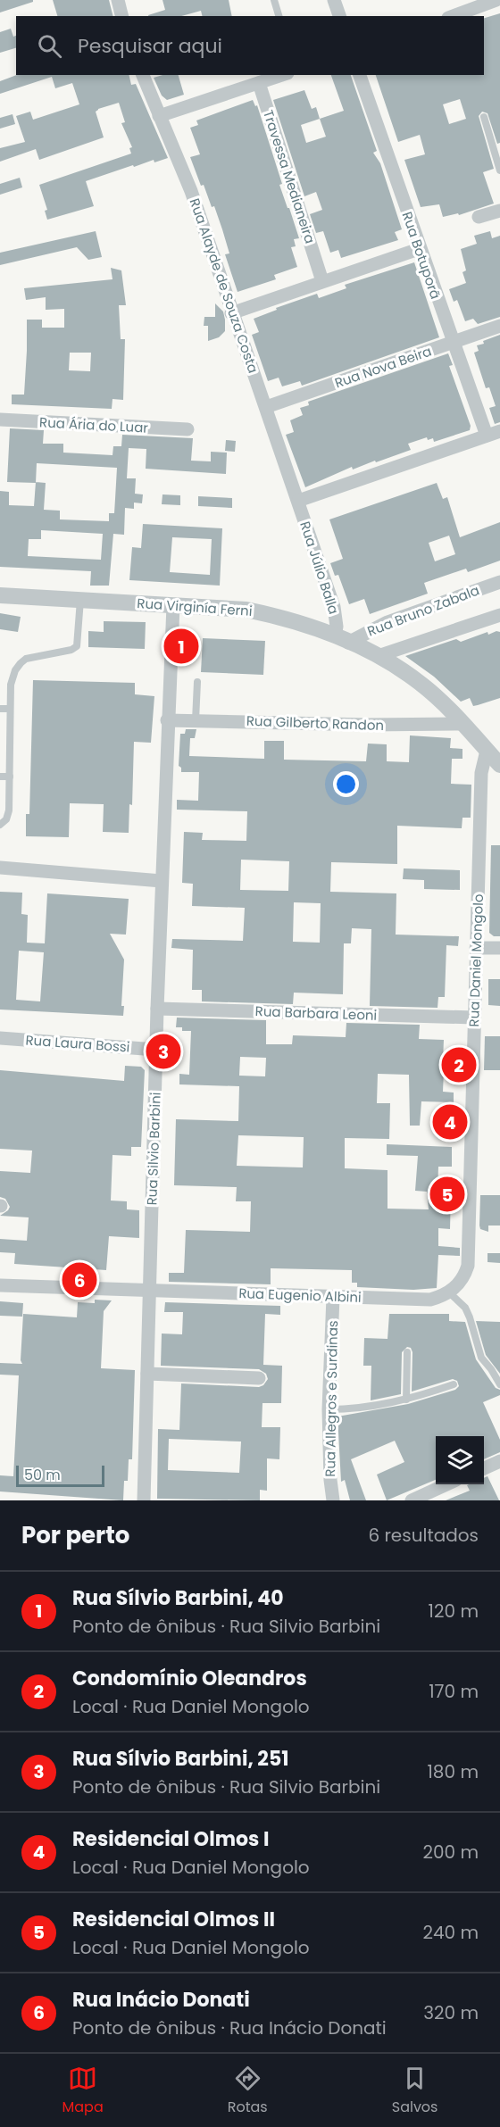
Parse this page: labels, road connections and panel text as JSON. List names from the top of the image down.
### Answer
{
  "streets": {
    "street": [
      "Travessa Medianeira",
      "Rua Botuporã",
      "Rua Alayde de Souza Costa",
      "Rua Nova Beira",
      "Rua Ária do Luar",
      "Rua Júlio Balla",
      "Rua Virginía Ferni",
      "Rua Bruno Zabala",
      "Rua Gilberto Randon",
      "Rua Daniel Mongolo",
      "Rua Barbara Leoni",
      "Rua Laura Bossi",
      "Rua Silvio Barbini",
      "Rua Eugenio Albini",
      "Rua Allegros e Surdinas"
    ]
  },
  "crossings": [
    ["Rua Botuporã", "Rua Nova Beira"],
    ["Rua Alayde de Souza Costa", "Rua Nova Beira"],
    ["Rua Alayde de Souza Costa", "Rua Júlio Balla"],
    ["Rua Júlio Balla", "Rua Virginía Ferni"],
    ["Rua Júlio Balla", "Rua Bruno Zabala"],
    ["Rua Virginía Ferni", "Rua Bruno Zabala"],
    ["Rua Virginía Ferni", "Rua Gilberto Randon"],
    ["Rua Virginía Ferni", "Rua Daniel Mongolo"],
    ["Rua Virginía Ferni", "Rua Silvio Barbini"],
    ["Rua Gilberto Randon", "Rua Silvio Barbini"],
    ["Rua Daniel Mongolo", "Rua Barbara Leoni"],
    ["Rua Daniel Mongolo", "Rua Eugenio Albini"],
    ["Rua Barbara Leoni", "Rua Silvio Barbini"],
    ["Rua Laura Bossi", "Rua Silvio Barbini"],
    ["Rua Silvio Barbini", "Rua Eugenio Albini"],
    ["Rua Eugenio Albini", "Rua Allegros e Surdinas"]
  ],
  "scale_bar": "50 m",
  "page": {
    "search": "Pesquisar aqui",
    "pins": [
      "1",
      "3",
      "2",
      "4",
      "5",
      "6"
    ],
    "scale": "50 m",
    "heading": ["Por perto", "6 resultados"],
    "list": [
      {
        "mark": "1",
        "name": "Rua Sílvio Barbini, 40",
        "note": "Ponto de ônibus · Rua Silvio Barbini",
        "value": "120 m"
      },
      {
        "mark": "2",
        "name": "Condomínio Oleandros",
        "note": "Local · Rua Daniel Mongolo",
        "value": "170 m"
      },
      {
        "mark": "3",
        "name": "Rua Sílvio Barbini, 251",
        "note": "Ponto de ônibus · Rua Silvio Barbini",
        "value": "180 m"
      },
      {
        "mark": "4",
        "name": "Residencial Olmos I",
        "note": "Local · Rua Daniel Mongolo",
        "value": "200 m"
      },
      {
        "mark": "5",
        "name": "Residencial Olmos II",
        "note": "Local · Rua Daniel Mongolo",
        "value": "240 m"
      },
      {
        "mark": "6",
        "name": "Rua Inácio Donati",
        "note": "Ponto de ônibus · Rua Inácio Donati",
        "value": "320 m"
      }
    ],
    "nav": ["Mapa", "Rotas", "Salvos"]
  }
}
